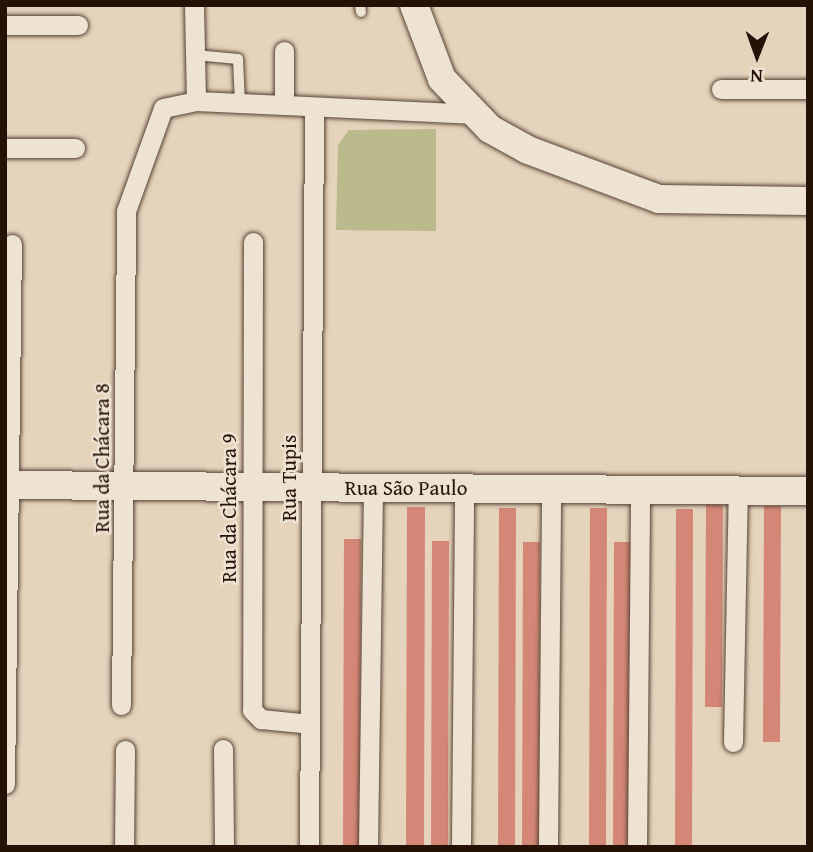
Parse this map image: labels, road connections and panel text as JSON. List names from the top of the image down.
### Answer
{
  "streets": {
    "street": [
      "Rua da Chácara 8",
      "Rua Tupis",
      "Rua São Paulo",
      "Rua da Chácara 9"
    ]
  },
  "crossings": [
    ["Rua da Chácara 8", "Rua São Paulo"],
    ["Rua Tupis", "Rua São Paulo"],
    ["Rua Tupis", "Rua da Chácara 9"],
    ["Rua São Paulo", "Rua da Chácara 9"]
  ],
  "north": "bottom"
}
